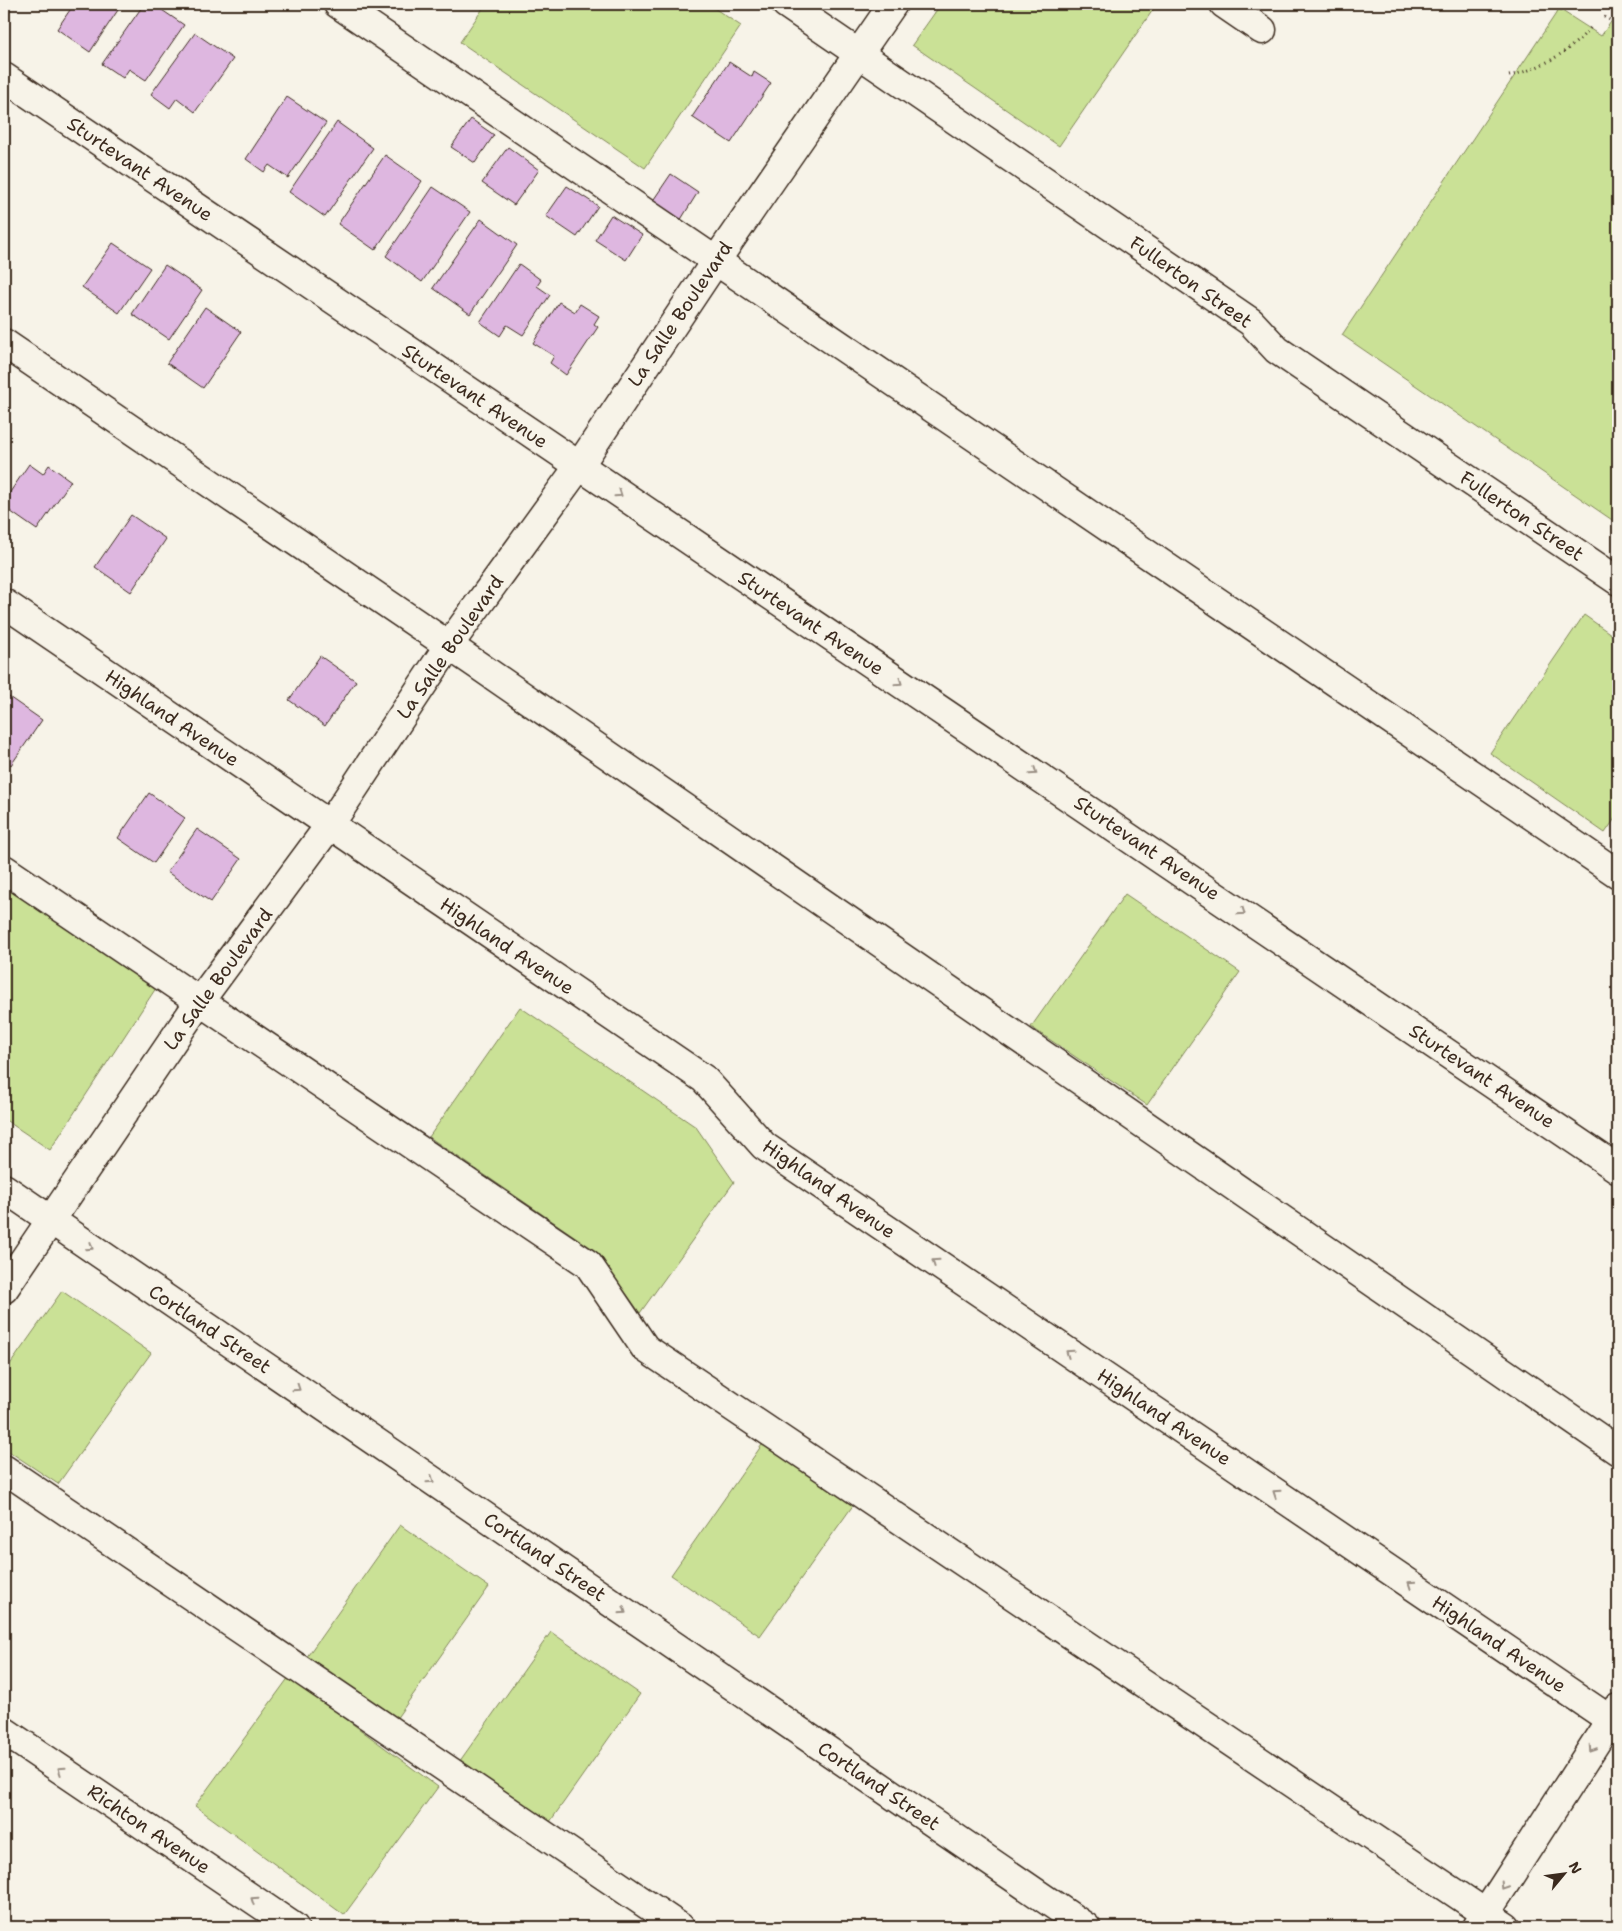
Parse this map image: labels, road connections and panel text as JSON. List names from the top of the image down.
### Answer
{
  "streets": {
    "street": [
      "Sturtevant Avenue",
      "Fullerton Street",
      "La Salle Boulevard",
      "Highland Avenue",
      "Cortland Street",
      "Richton Avenue"
    ]
  },
  "crossings": [
    ["Sturtevant Avenue", "La Salle Boulevard"],
    ["Fullerton Street", "La Salle Boulevard"],
    ["La Salle Boulevard", "Highland Avenue"],
    ["La Salle Boulevard", "Cortland Street"]
  ],
  "north": "top right"
}
